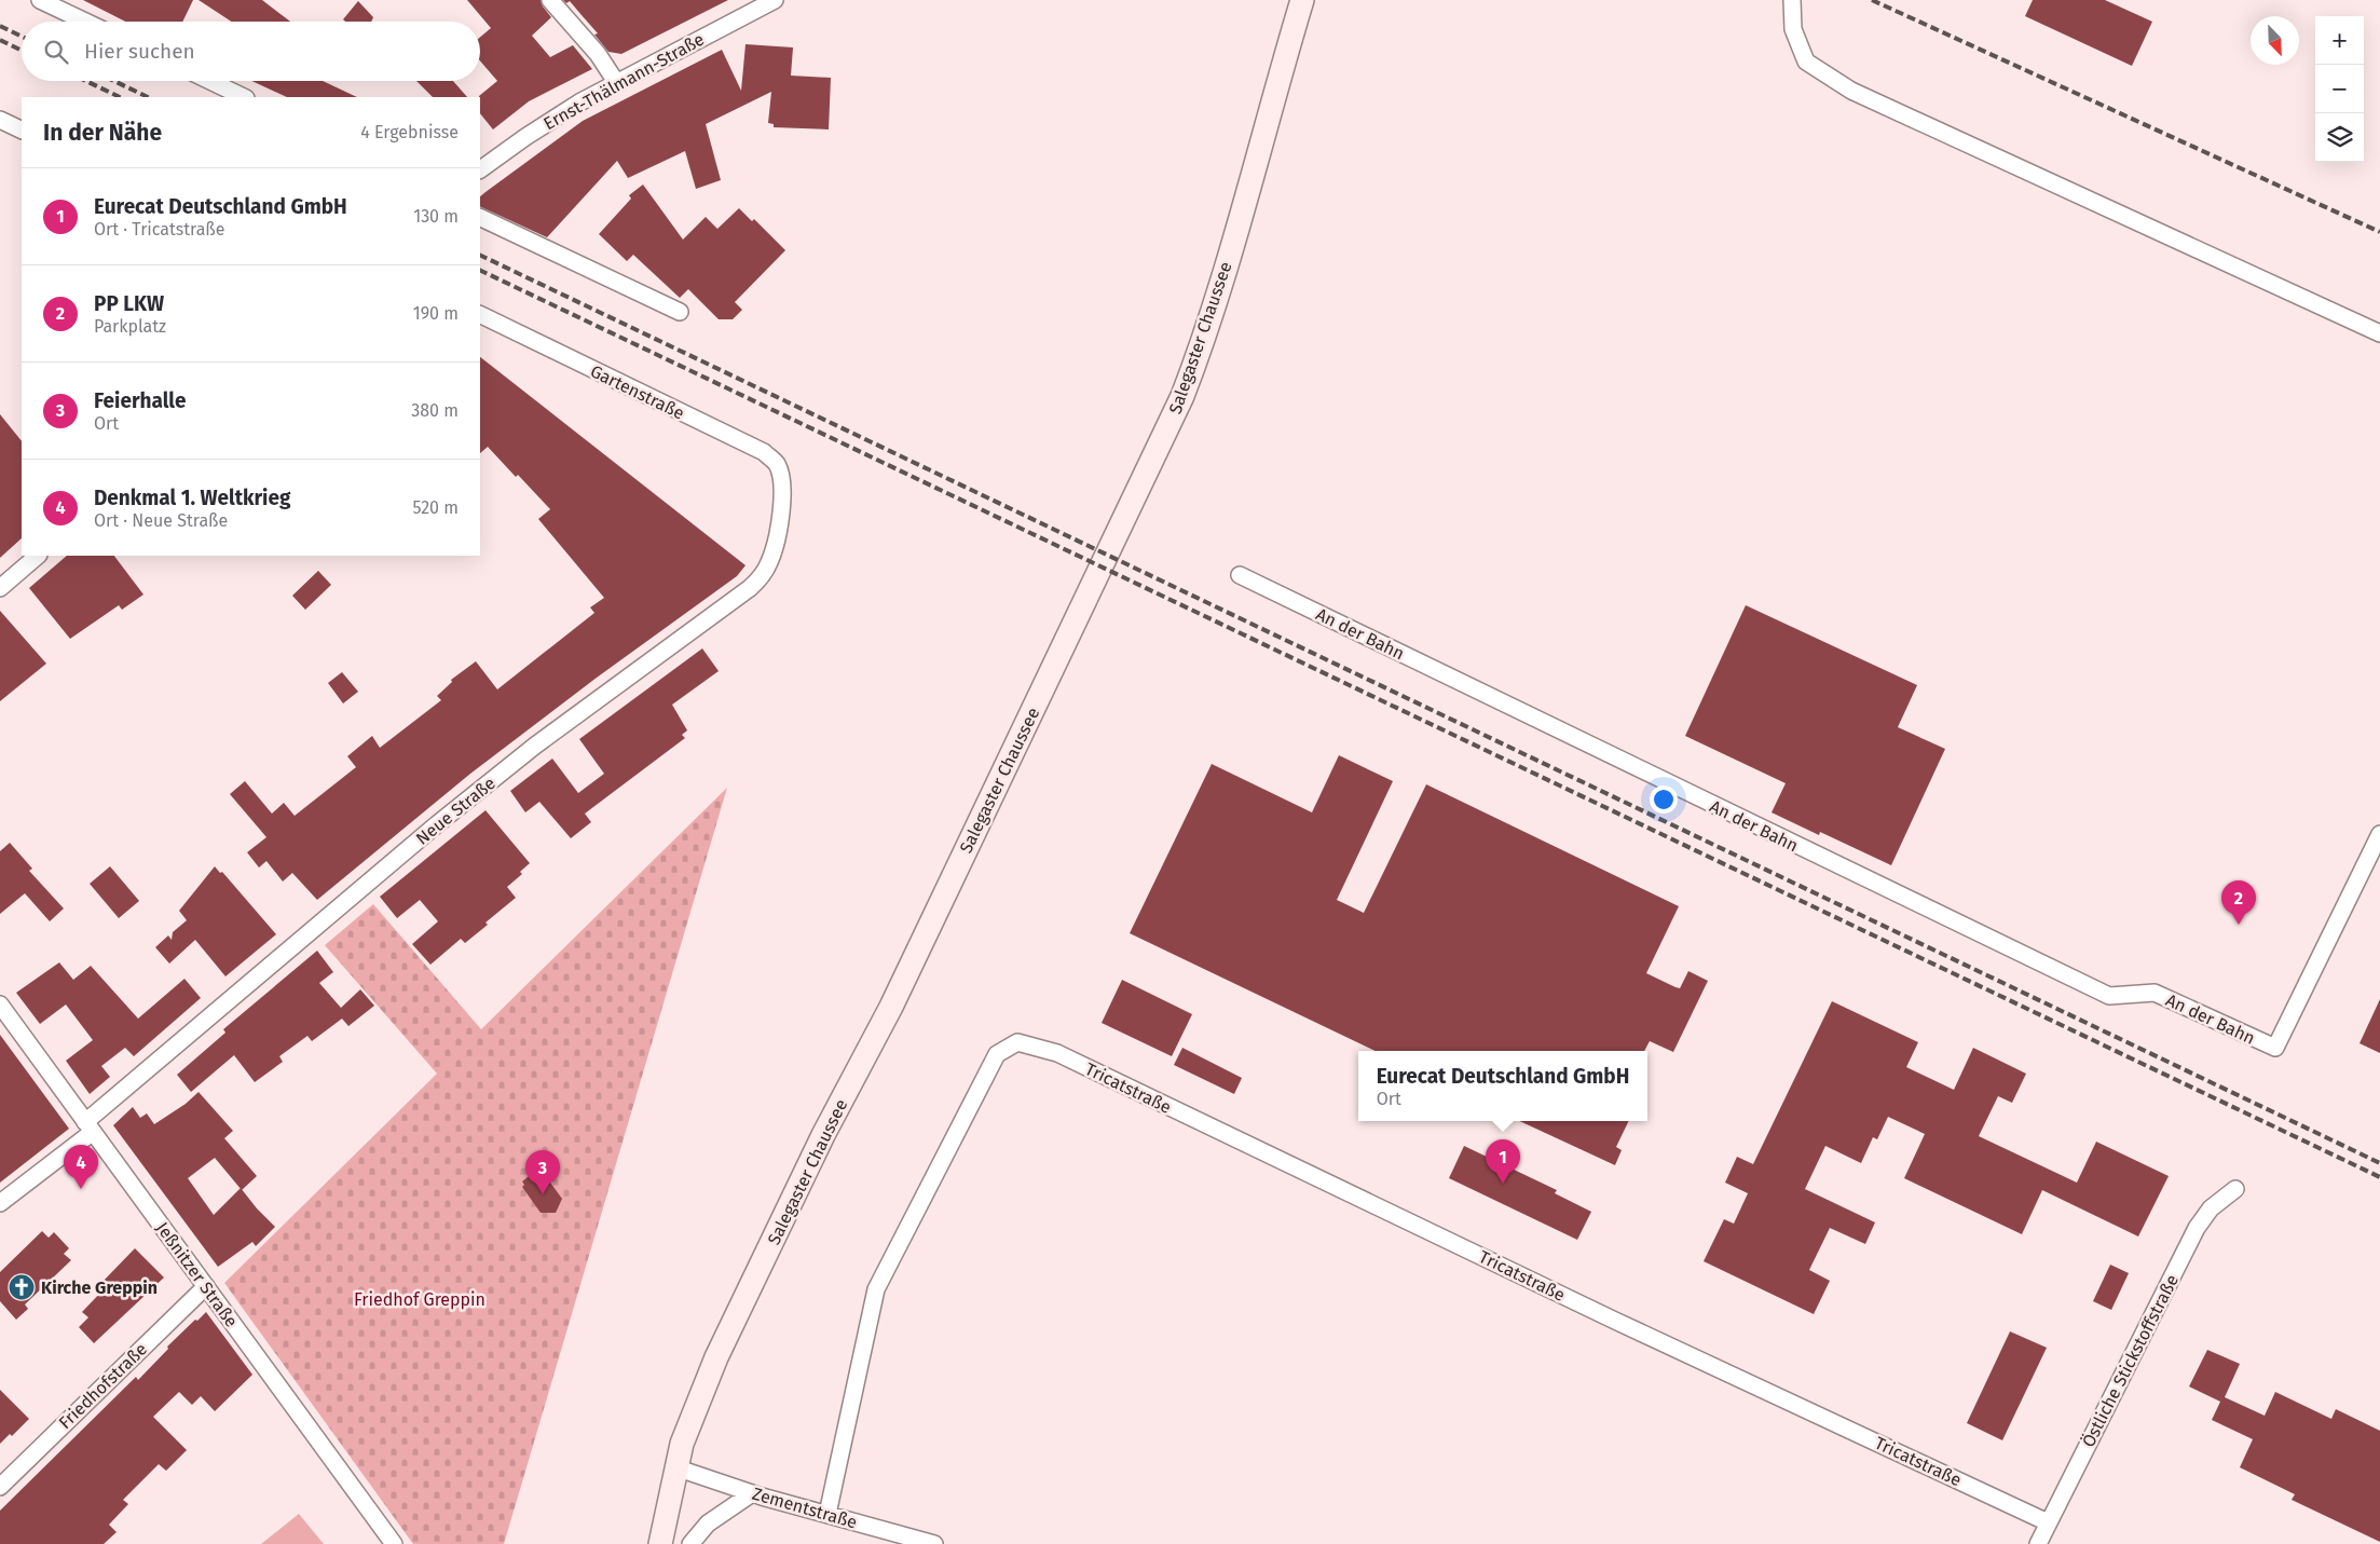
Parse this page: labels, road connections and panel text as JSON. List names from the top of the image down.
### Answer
{
  "streets": {
    "main road": ["Salegaster Chaussee"],
    "street": [
      "Ernst-Thälmann-Straße",
      "Gartenstraße",
      "An der Bahn",
      "Neue Straße",
      "Tricatstraße",
      "Jeßnitzer Straße",
      "Östliche Stickstoffstraße",
      "Friedhofstraße",
      "Zementstraße"
    ]
  },
  "crossings": [
    ["Salegaster Chaussee", "Zementstraße"],
    ["Gartenstraße", "Neue Straße"],
    ["Neue Straße", "Jeßnitzer Straße"],
    ["Tricatstraße", "Östliche Stickstoffstraße"],
    ["Tricatstraße", "Zementstraße"],
    ["Jeßnitzer Straße", "Friedhofstraße"]
  ],
  "parks": ["Friedhof Greppin"],
  "places": {
    "church": ["Kirche Greppin"]
  },
  "north": "bottom right",
  "page": {
    "map_buttons": ["+", "−"],
    "search": "Hier suchen",
    "heading": ["In der Nähe", "4 Ergebnisse"],
    "list": [
      {
        "mark": "1",
        "name": "Eurecat Deutschland GmbH",
        "note": "Ort · Tricatstraße",
        "value": "130 m"
      },
      {
        "mark": "2",
        "name": "PP LKW",
        "note": "Parkplatz",
        "value": "190 m"
      },
      {
        "mark": "3",
        "name": "Feierhalle",
        "note": "Ort",
        "value": "380 m"
      },
      {
        "mark": "4",
        "name": "Denkmal 1. Weltkrieg",
        "note": "Ort · Neue Straße",
        "value": "520 m"
      }
    ],
    "pins": [
      "2",
      "1",
      "4",
      "3"
    ],
    "popup": ["Eurecat Deutschland GmbH", "Ort"]
  }
}
